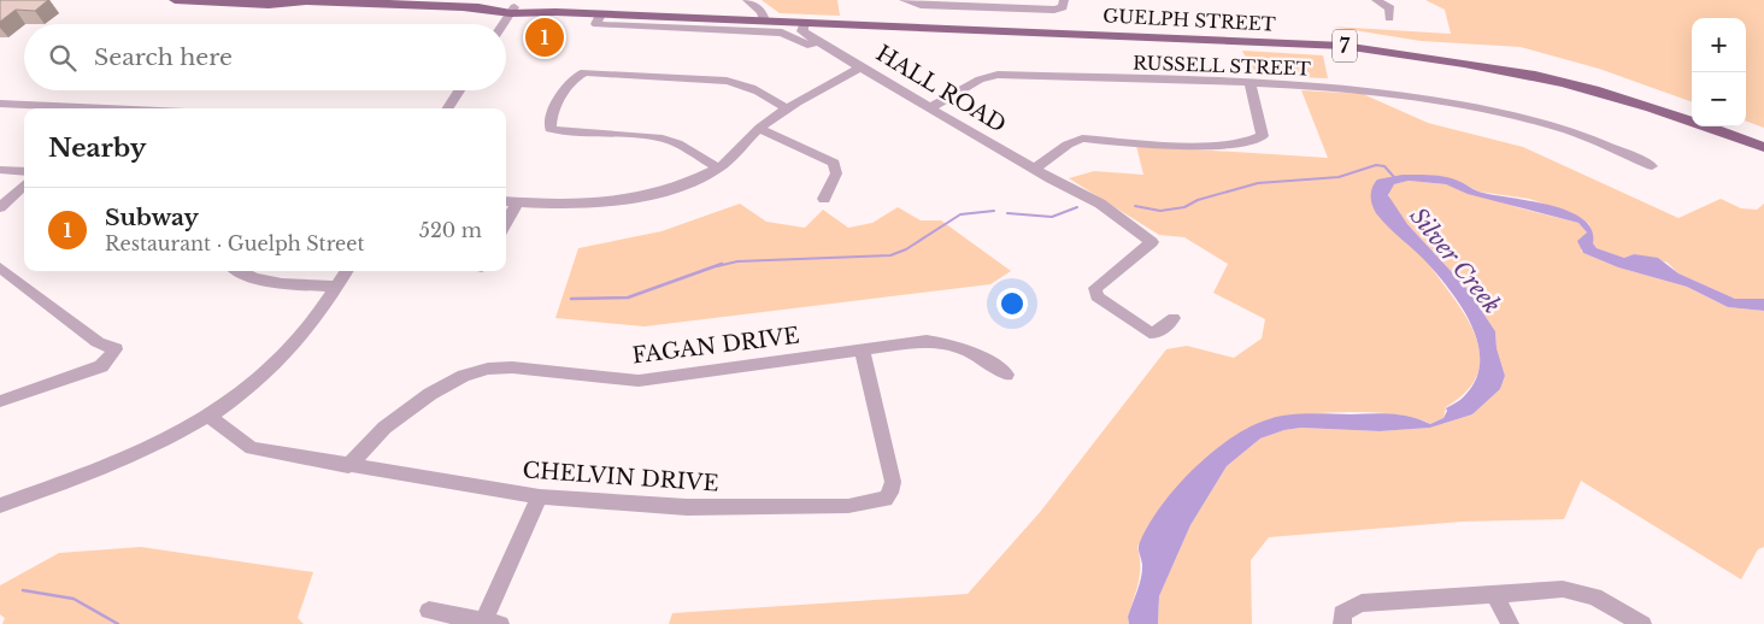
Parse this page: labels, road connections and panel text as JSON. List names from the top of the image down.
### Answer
{
  "streets": {
    "main road": ["GUELPH STREET", "7"],
    "street": [
      "RUSSELL STREET",
      "HALL ROAD",
      "FAGAN DRIVE",
      "CHELVIN DRIVE"
    ]
  },
  "crossings": [
    ["GUELPH STREET", "HALL ROAD"],
    ["RUSSELL STREET", "HALL ROAD"],
    ["FAGAN DRIVE", "CHELVIN DRIVE"]
  ],
  "water": ["Silver Creek"],
  "page": {
    "pins": "1",
    "map_buttons": ["+", "−"],
    "search": "Search here",
    "heading": "Nearby",
    "list": [
      {
        "mark": "1",
        "name": "Subway",
        "note": "Restaurant · Guelph Street",
        "value": "520 m"
      }
    ]
  }
}
